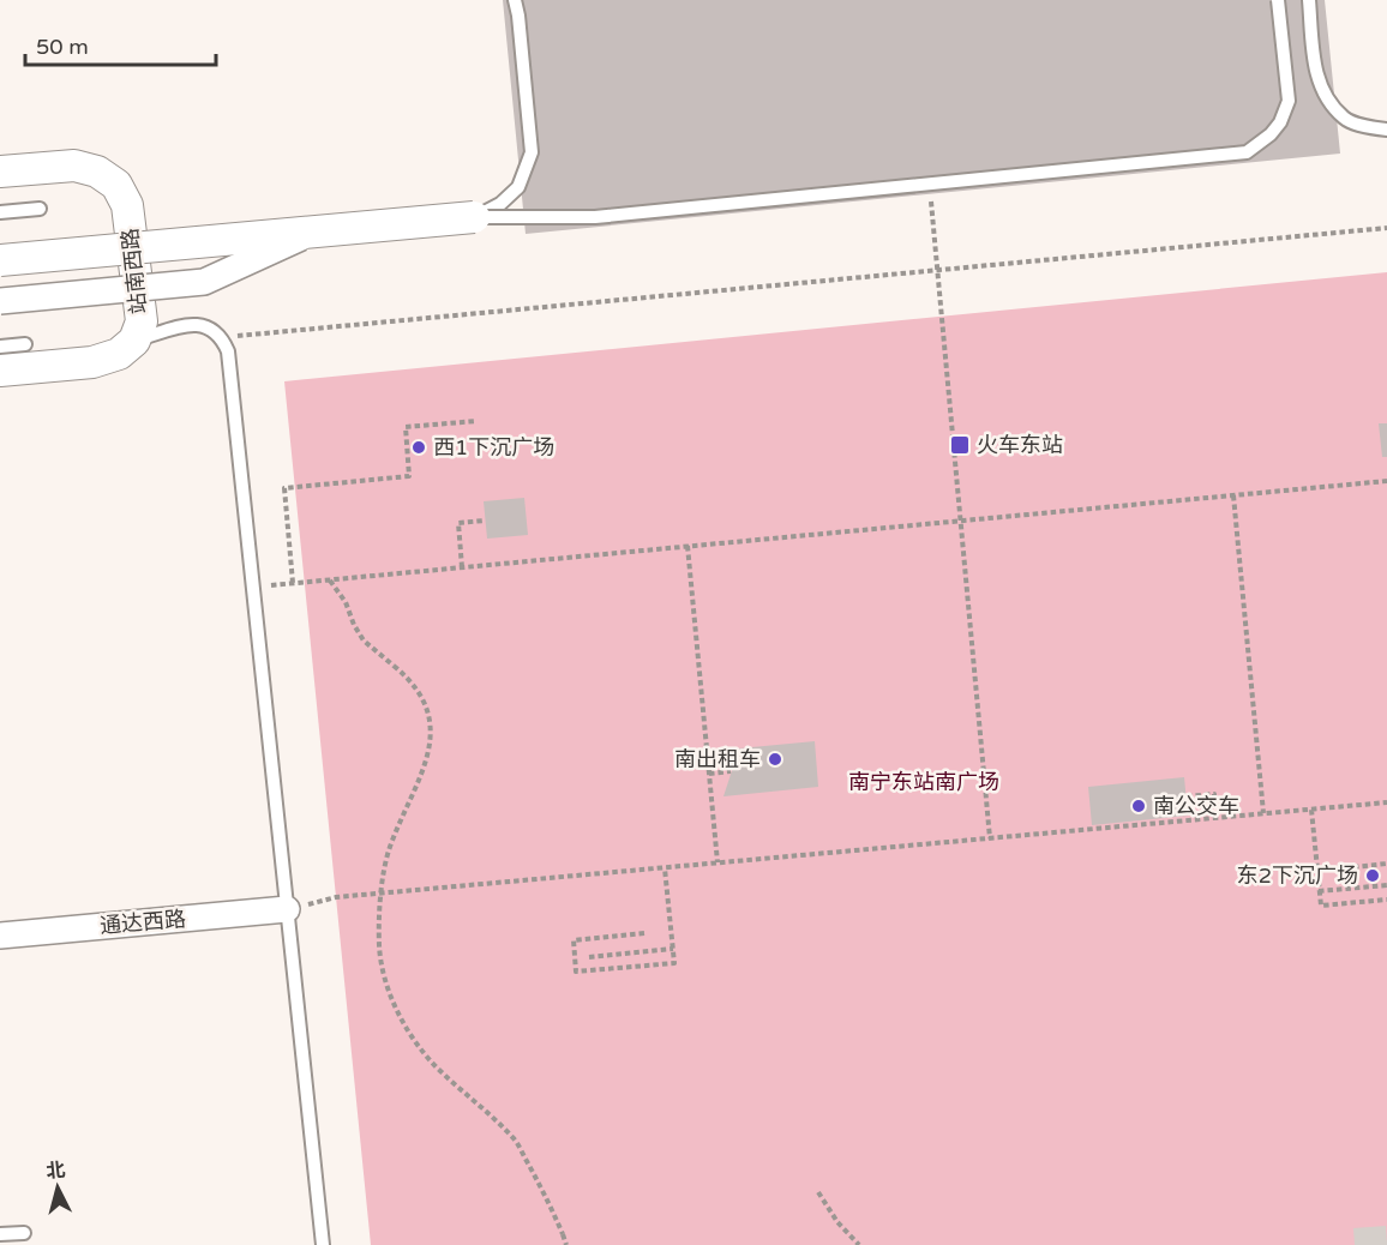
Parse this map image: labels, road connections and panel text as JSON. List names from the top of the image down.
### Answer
{
  "streets": {
    "street": ["站南西路", "通达西路"]
  },
  "parks": ["南宁东站南广场"],
  "places": {
    "transit": ["火车东站"],
    "other": [
      "西1下沉广场",
      "南出租车",
      "南公交车",
      "东2下沉广场"
    ]
  },
  "scale_bar": "50 m",
  "north": "top"
}
